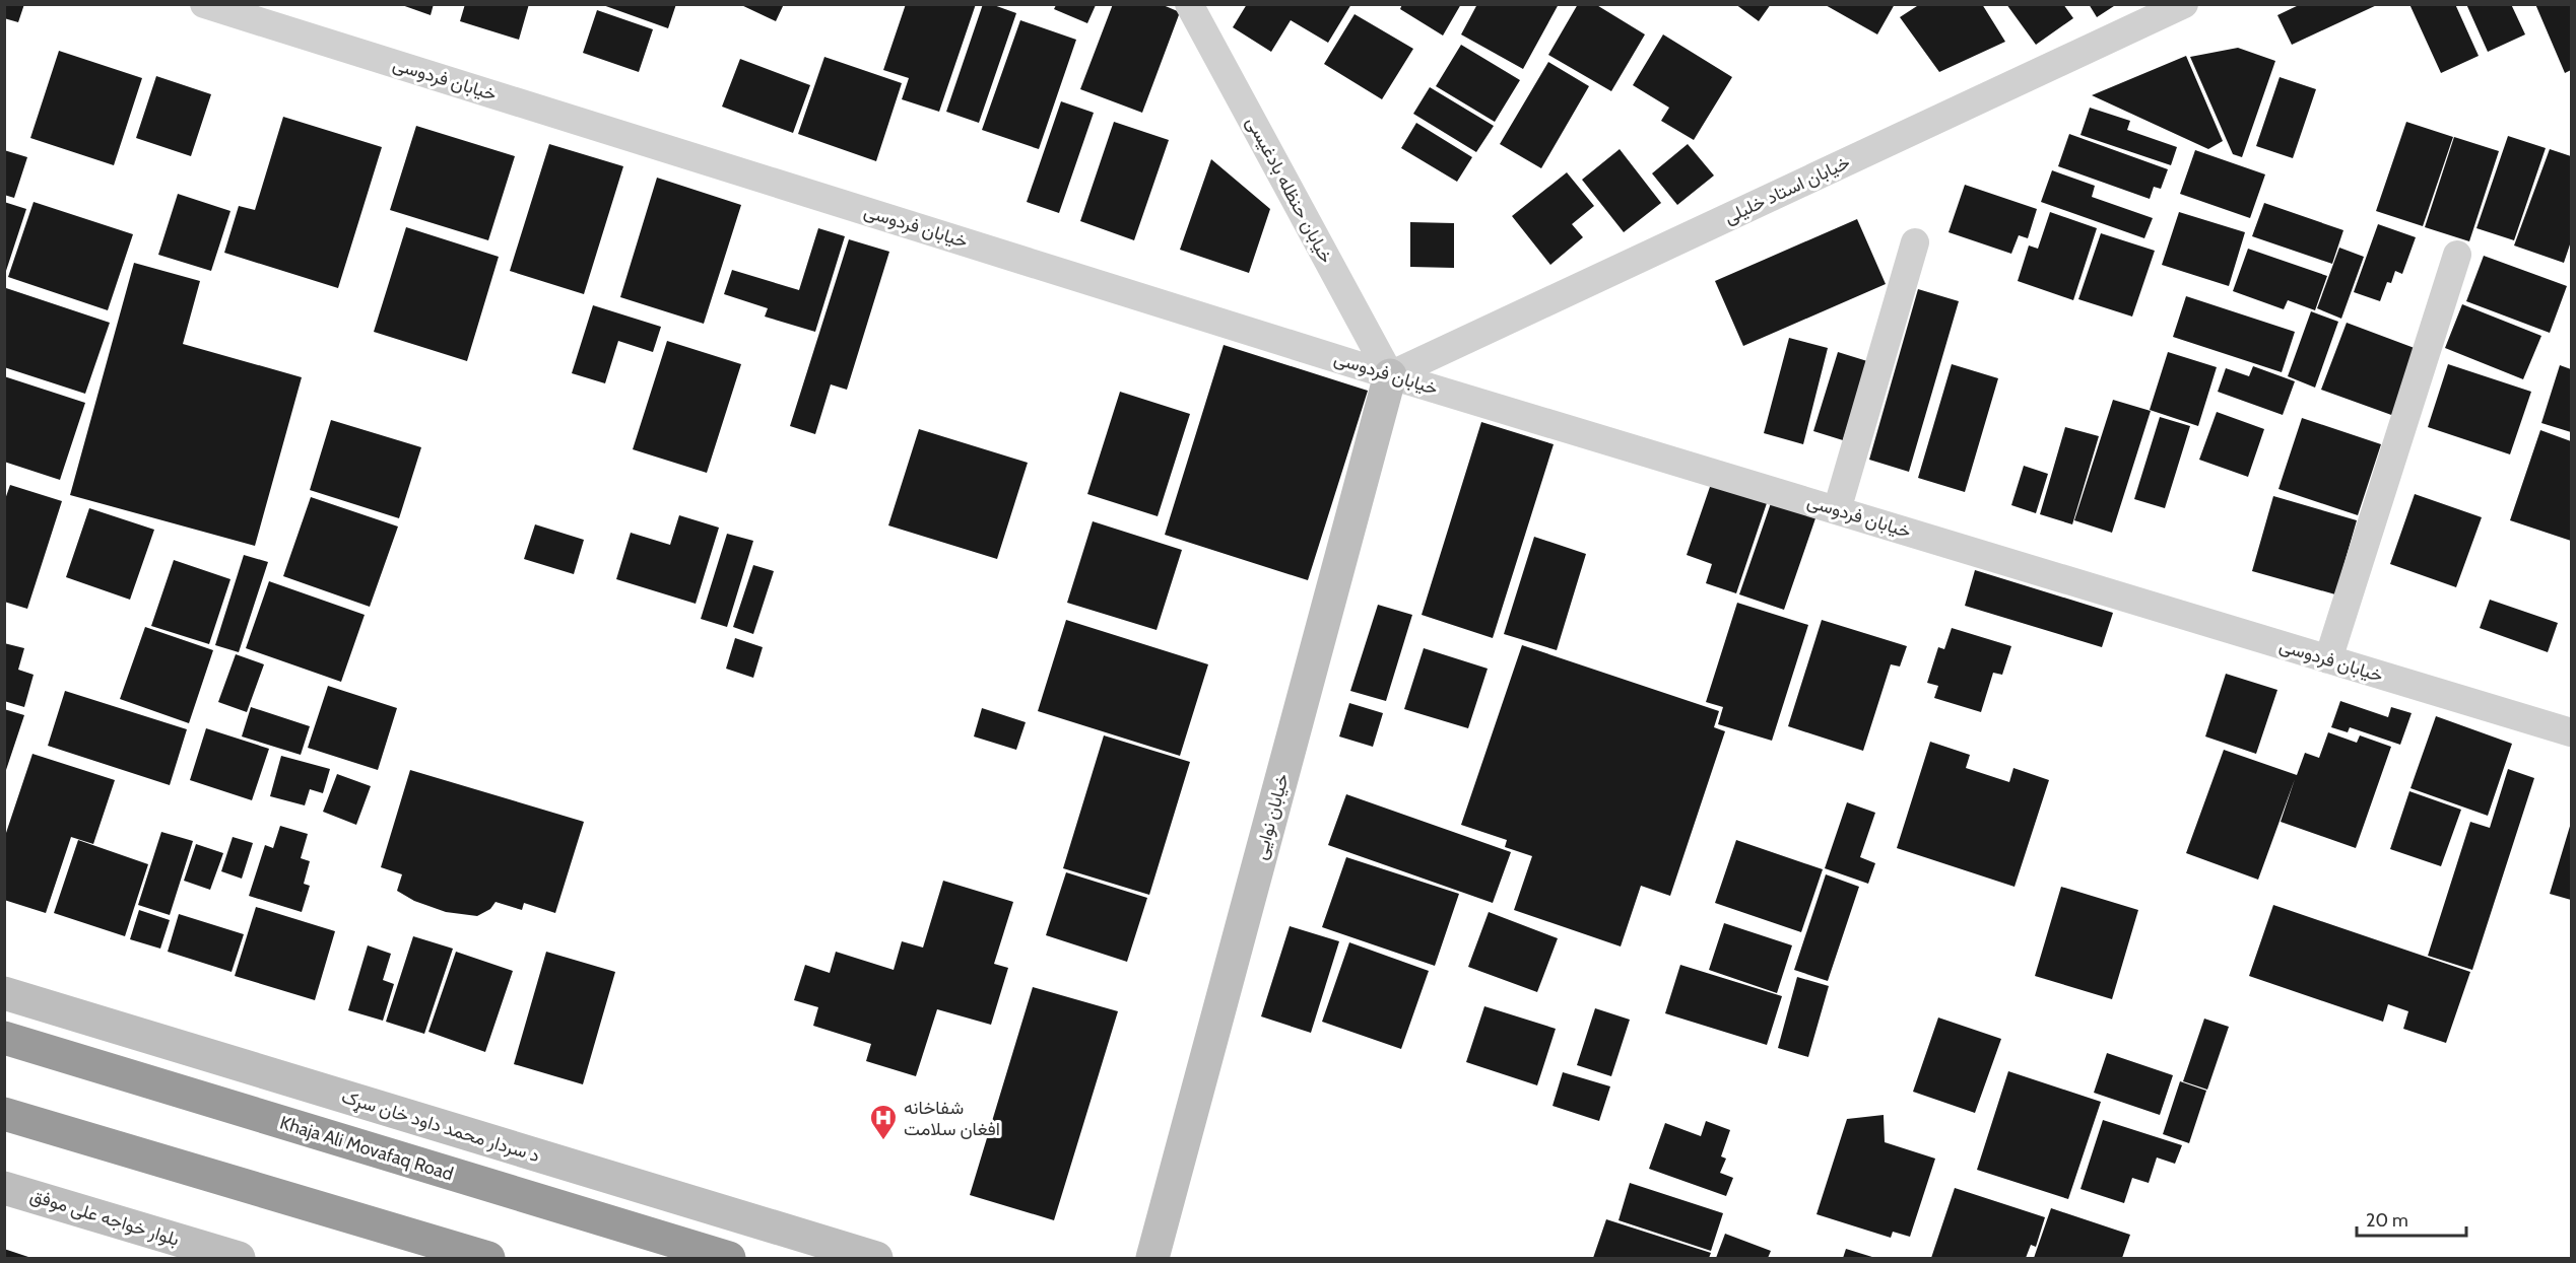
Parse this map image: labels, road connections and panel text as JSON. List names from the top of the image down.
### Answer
{
  "streets": {
    "highway": ["Khaja Ali Movafaq Road"],
    "street": [
      "خیابان فردوسی",
      "خیابان حنظله بادغیسی",
      "خیابان استاد خلیلی",
      "خیابان نوایی",
      "د سردار محمد داود خان سړک",
      "بلوار خواجه علی موفق"
    ]
  },
  "crossings": [
    ["خیابان فردوسی", "خیابان حنظله بادغیسی"],
    ["خیابان فردوسی", "خیابان استاد خلیلی"],
    ["خیابان فردوسی", "خیابان نوایی"],
    ["خیابان حنظله بادغیسی", "خیابان استاد خلیلی"],
    ["خیابان حنظله بادغیسی", "خیابان نوایی"],
    ["خیابان استاد خلیلی", "خیابان نوایی"]
  ],
  "places": {
    "hospital": ["شفاخانه افغان سلامت"]
  },
  "scale_bar": "20 m"
}
